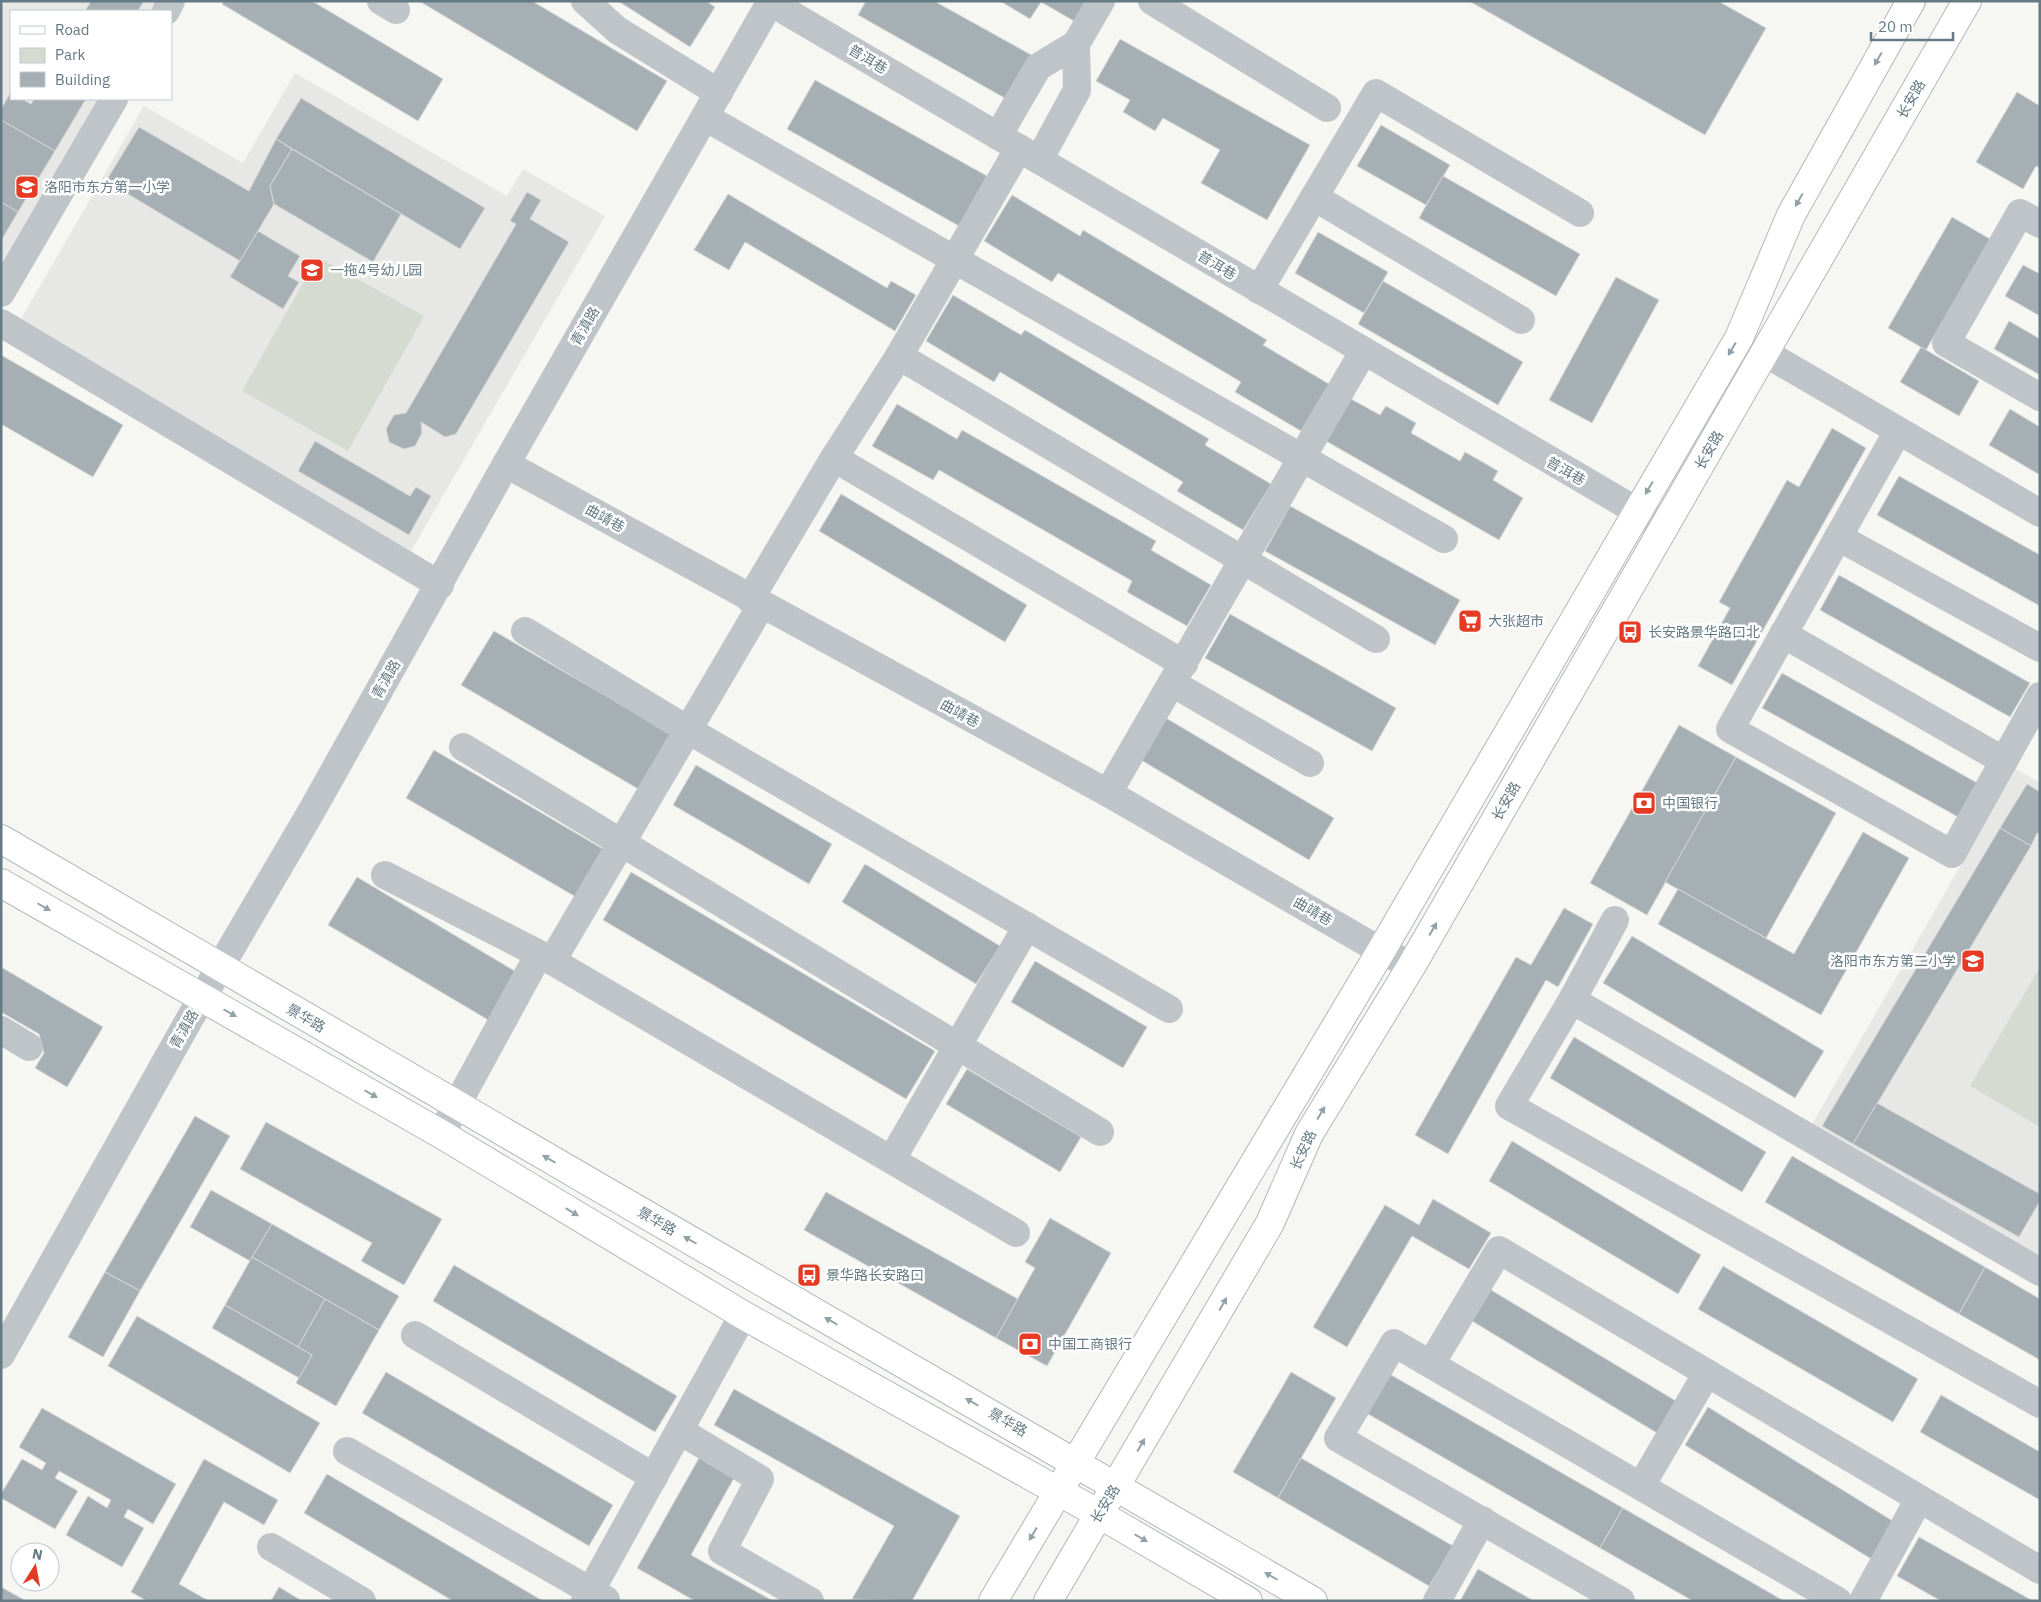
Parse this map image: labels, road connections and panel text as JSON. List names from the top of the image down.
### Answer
{
  "streets": {
    "main road": ["长安路", "景华路"],
    "street": ["普洱巷", "青滇路", "曲靖巷"]
  },
  "crossings": [
    ["普洱巷", "长安路"],
    ["普洱巷", "青滇路"],
    ["长安路", "曲靖巷"],
    ["长安路", "景华路"],
    ["青滇路", "曲靖巷"],
    ["青滇路", "景华路"]
  ],
  "places": {
    "school or university": ["洛阳市东方第一小学", "一拖4号幼儿园", "洛阳市东方第二小学"],
    "supermarket": ["大张超市"],
    "bus stop": ["长安路景华路口北", "景华路长安路口"],
    "bank": ["中国银行", "中国工商银行"]
  },
  "legend": ["Road", "Park", "Building"],
  "scale_bar": "20 m",
  "north": "top"
}
